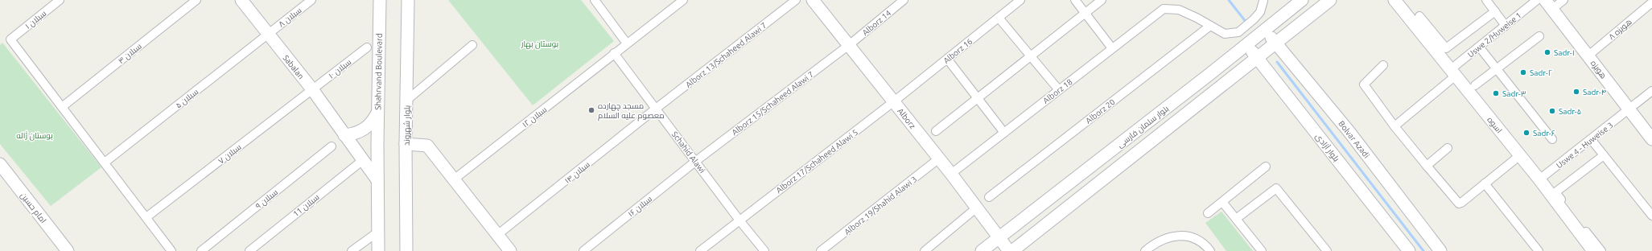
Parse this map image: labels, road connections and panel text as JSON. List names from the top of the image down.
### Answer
{
  "streets": {
    "main road": [
      "Sabalan",
      "هویزه",
      "Shahrvand Boulevard",
      "Alborz",
      "اسوه",
      "بلوار شهروند",
      "بلوار سلمان فارسی",
      "Bolvar Azadi",
      "بلوار آزادی",
      "امام حسین"
    ],
    "street": [
      "سبلان ۸",
      "سبلان ۱",
      "Alborz 14",
      "هویزه ۸",
      "Uswe 2/Huweise 1",
      "Alborz 16",
      "سبلان ۳",
      "Alborz 13/Schaheed Alawi 7",
      "سبلان ۱۰",
      "Alborz 18",
      "سبلان ۵",
      "Alborz 15/Schaheed Alawi 7",
      "Alborz 20",
      "سبلان ۱۲",
      "Uswe 4 - Huweise 3",
      "Schahid Alawi",
      "سبلان ۷",
      "Alborz 17/Schaheed Alawi 5",
      "سبلان ۱۴",
      "سبلان ۹",
      "سبلان 11",
      "Alborz 19/Shahid Alawi 3",
      "سبلان ۱۶"
    ]
  },
  "crossings": [
    ["سبلان ۸", "Sabalan"],
    ["سبلان ۸", "سبلان ۵"],
    ["سبلان ۱", "سبلان ۳"],
    ["Alborz 14", "Alborz 15/Schaheed Alawi 7"],
    ["Alborz 14", "Alborz"],
    ["هویزه ۸", "هویزه"],
    ["Uswe 2/Huweise 1", "اسوه"],
    ["Alborz 16", "Alborz"],
    ["Alborz 16", "Alborz 17/Schaheed Alawi 5"],
    ["Alborz 13/Schaheed Alawi 7", "Schahid Alawi"],
    ["Alborz 13/Schaheed Alawi 7", "سبلان ۱۴"],
    ["Sabalan", "سبلان ۱۰"],
    ["Sabalan", "Shahrvand Boulevard"],
    ["Sabalan", "سبلان ۵"],
    ["Sabalan", "سبلان ۷"],
    ["Sabalan", "سبلان 11"],
    ["سبلان ۱۰", "سبلان ۷"],
    ["هویزه", "Uswe 4 - Huweise 3"],
    ["Alborz 18", "Alborz 20"],
    ["Alborz 18", "Alborz"],
    ["Alborz 15/Schaheed Alawi 7", "Alborz"],
    ["Alborz 15/Schaheed Alawi 7", "Schahid Alawi"],
    ["Alborz 15/Schaheed Alawi 7", "سبلان ۱۶"],
    ["سبلان ۱۲", "Schahid Alawi"],
    ["Alborz", "بلوار سلمان فارسی"],
    ["Alborz", "Alborz 17/Schaheed Alawi 5"],
    ["Alborz", "Alborz 19/Shahid Alawi 3"],
    ["اسوه", "Uswe 4 - Huweise 3"],
    ["بلوار سلمان فارسی", "Bolvar Azadi"],
    ["بلوار سلمان فارسی", "بلوار آزادی"],
    ["Schahid Alawi", "Alborz 17/Schaheed Alawi 5"],
    ["Schahid Alawi", "سبلان ۱۴"],
    ["Schahid Alawi", "سبلان ۱۶"]
  ],
  "parks": ["بوستان بهار", "بوستان ژاله"],
  "places": [
    "Sadr-۱",
    "Sadr-۲",
    "Sadr-۴",
    "Sadr-۳",
    "مسجد چهارده معصوم علیه السلام",
    "Sadr-۵",
    "Sadr-۶"
  ]
}
